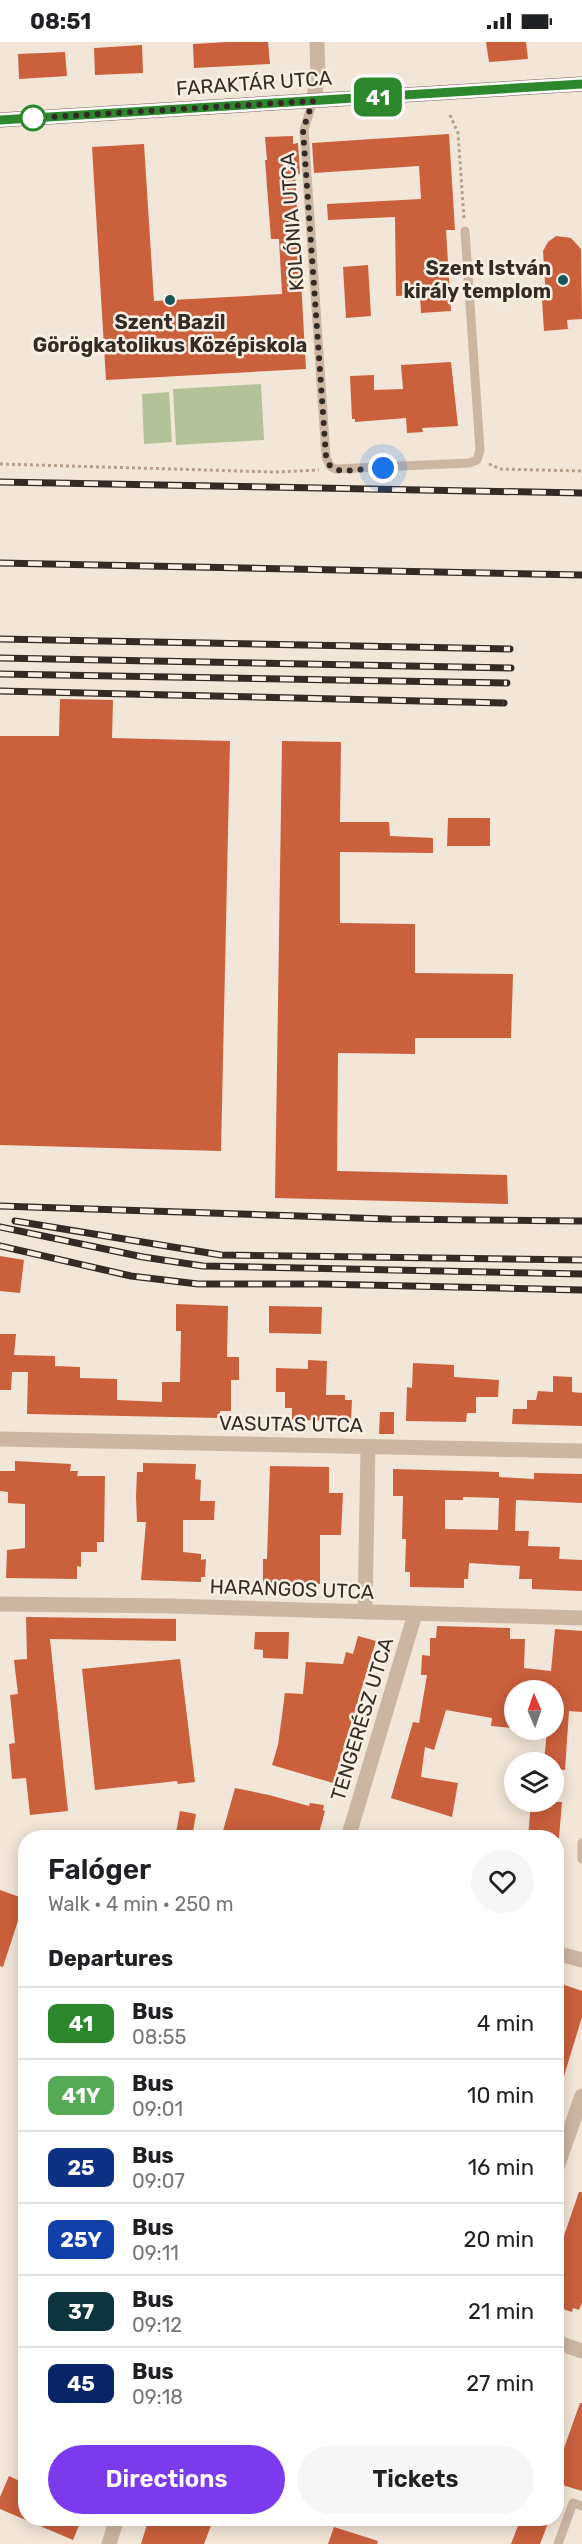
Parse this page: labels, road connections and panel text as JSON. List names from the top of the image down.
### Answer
{
  "streets": {
    "main road": ["FARAKTÁR UTCA"],
    "street": ["VASUTAS UTCA", "HARANGOS UTCA", "TENGERÉSZ UTCA"],
    "lane": ["KOLÓNIA UTCA"]
  },
  "crossings": [
    ["FARAKTÁR UTCA", "KOLÓNIA UTCA"],
    ["HARANGOS UTCA", "TENGERÉSZ UTCA"]
  ],
  "places": ["Szent István király templom", "Szent Bazil Görögkatolikus Középiskola"],
  "lines": ["bus line 41"],
  "north": "top",
  "page": {
    "status": "08:51",
    "on_map": "41",
    "heading": [
      ["Falóger", "Walk · 4 min · 250 m"],
      "Departures"
    ],
    "list": [
      {
        "mark": "41",
        "name": "Bus",
        "note": "08:55",
        "value": "4 min"
      },
      {
        "mark": "41Y",
        "name": "Bus",
        "note": "09:01",
        "value": "10 min"
      },
      {
        "mark": "25",
        "name": "Bus",
        "note": "09:07",
        "value": "16 min"
      },
      {
        "mark": "25Y",
        "name": "Bus",
        "note": "09:11",
        "value": "20 min"
      },
      {
        "mark": "37",
        "name": "Bus",
        "note": "09:12",
        "value": "21 min"
      },
      {
        "mark": "45",
        "name": "Bus",
        "note": "09:18",
        "value": "27 min"
      }
    ],
    "buttons": ["Directions", "Tickets"]
  }
}
